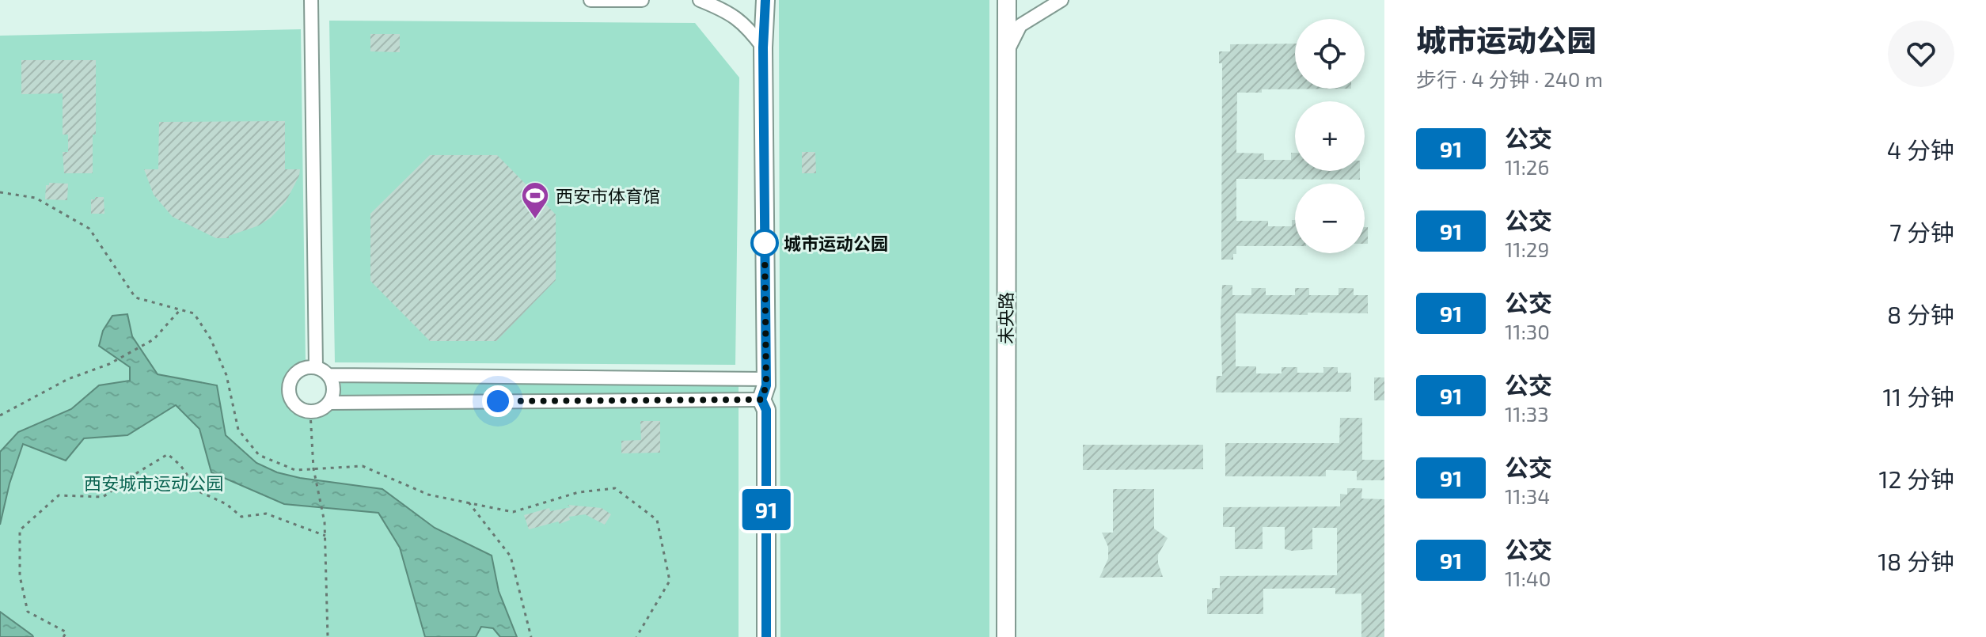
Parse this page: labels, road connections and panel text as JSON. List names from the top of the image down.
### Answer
{
  "streets": {
    "main road": ["未央路"]
  },
  "parks": ["西安城市运动公园"],
  "places": {
    "sports": ["西安市体育馆"],
    "other": ["城市运动公园"]
  },
  "lines": ["bus line 91"],
  "page": {
    "on_map": "91",
    "heading": ["城市运动公园", "步行 · 4 分钟 · 240 m"],
    "map_buttons": ["+", "−"],
    "list": [
      {
        "mark": "91",
        "name": "公交",
        "note": "11:26",
        "value": "4 分钟"
      },
      {
        "mark": "91",
        "name": "公交",
        "note": "11:29",
        "value": "7 分钟"
      },
      {
        "mark": "91",
        "name": "公交",
        "note": "11:30",
        "value": "8 分钟"
      },
      {
        "mark": "91",
        "name": "公交",
        "note": "11:33",
        "value": "11 分钟"
      },
      {
        "mark": "91",
        "name": "公交",
        "note": "11:34",
        "value": "12 分钟"
      },
      {
        "mark": "91",
        "name": "公交",
        "note": "11:40",
        "value": "18 分钟"
      }
    ]
  }
}
